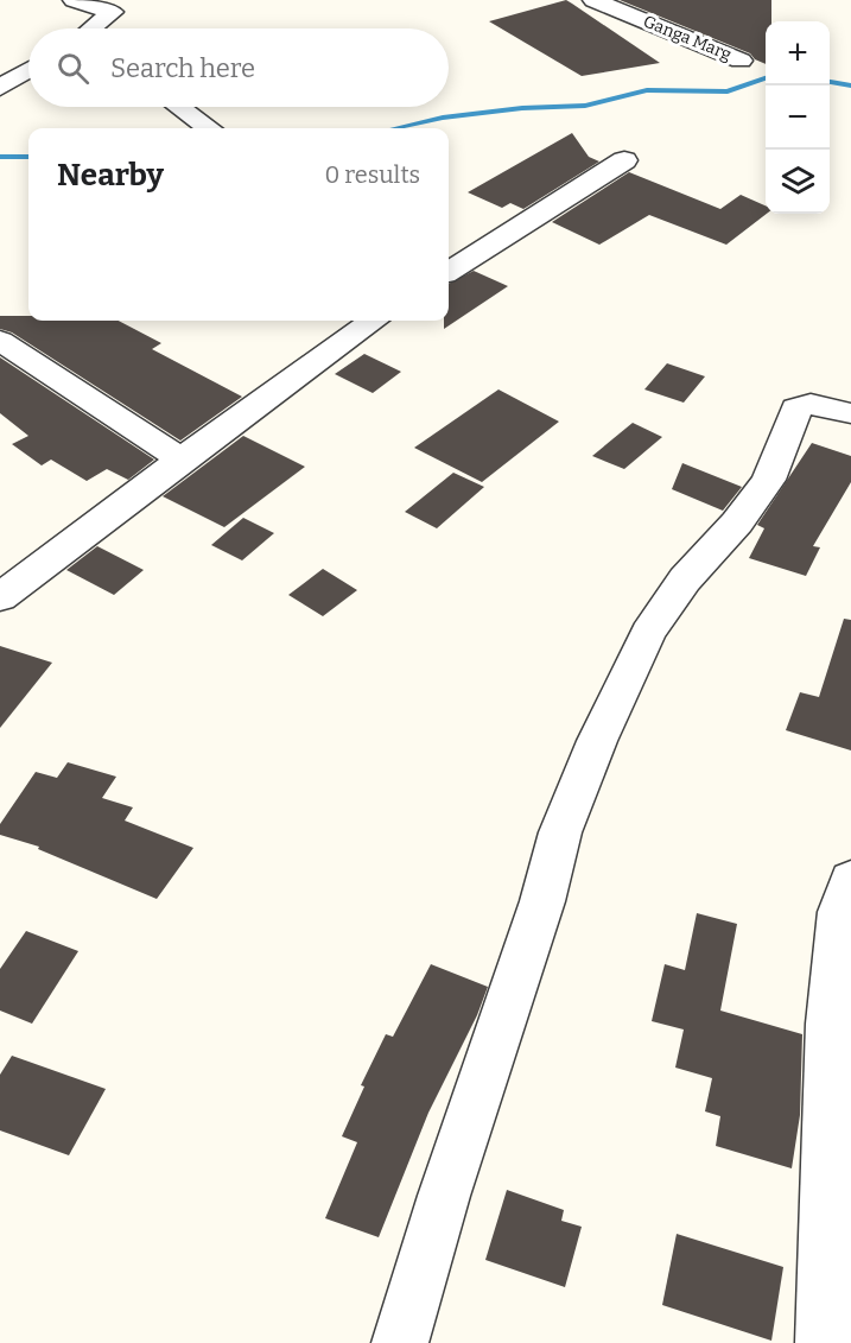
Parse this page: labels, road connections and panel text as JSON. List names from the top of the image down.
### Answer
{
  "streets": {
    "street": ["Ganga Marg"]
  },
  "page": {
    "map_buttons": ["+", "−"],
    "search": "Search here",
    "heading": ["Nearby", "0 results"]
  }
}
